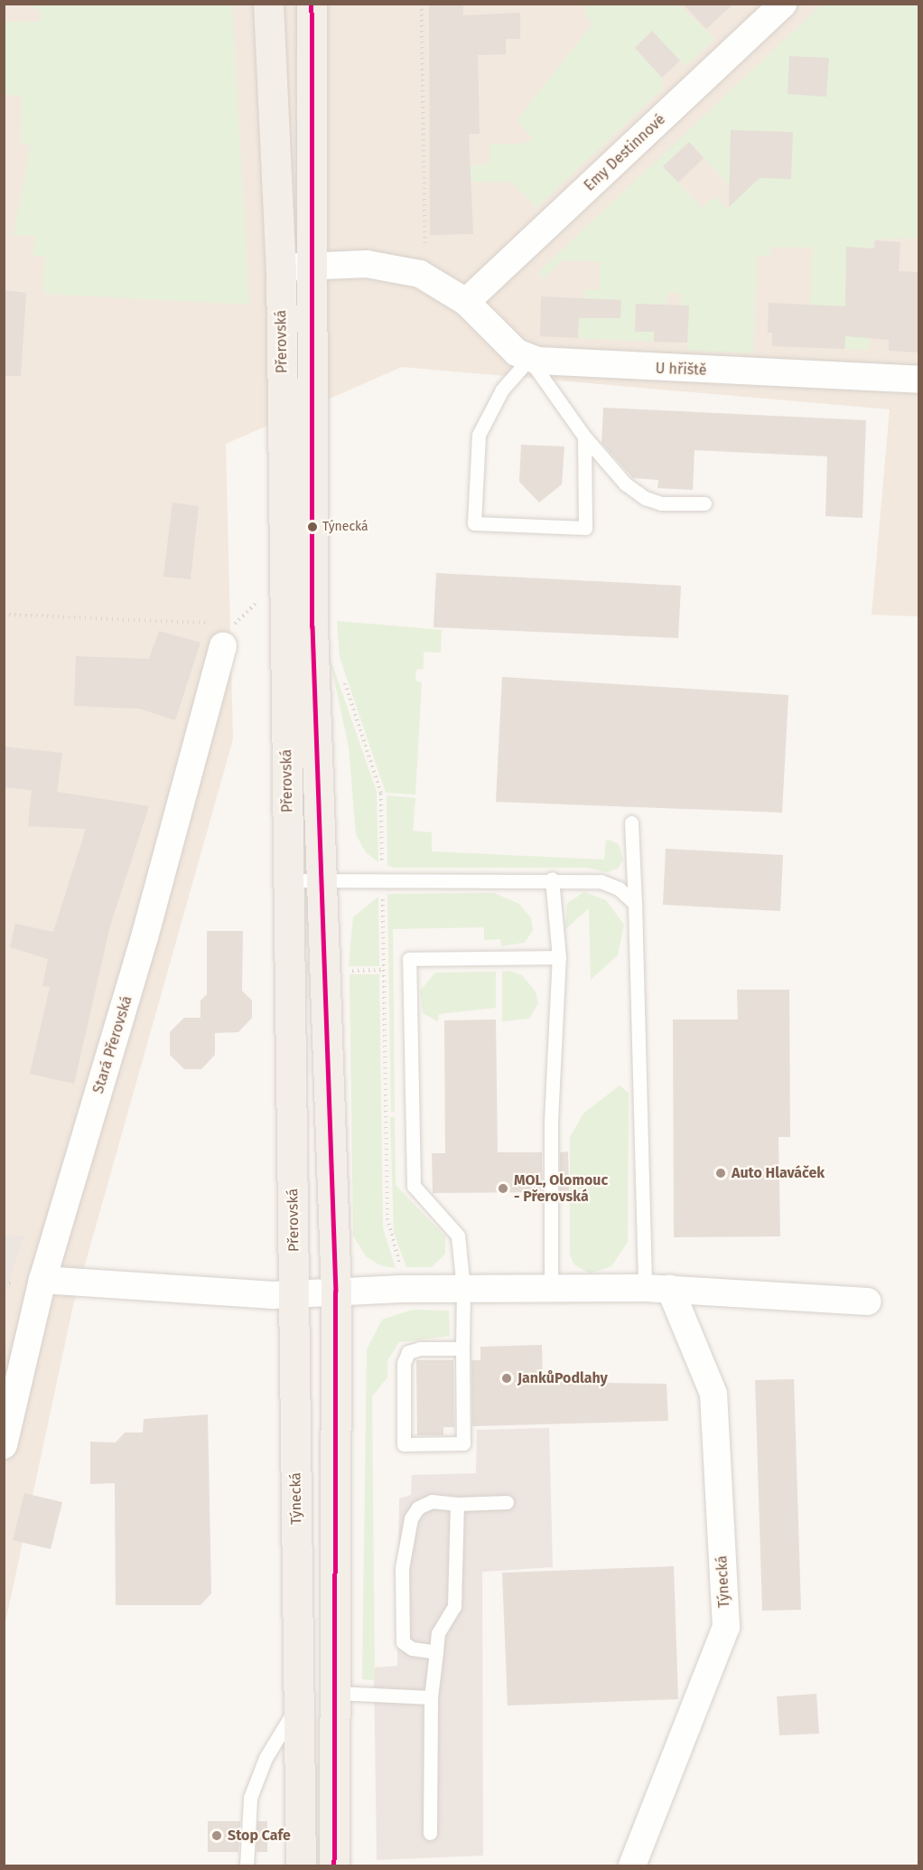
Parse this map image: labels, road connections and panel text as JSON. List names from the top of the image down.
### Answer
{
  "streets": {
    "main road": ["Přerovská", "Týnecká"],
    "street": ["Emy Destinnové", "U hřiště", "Stará Přerovská"]
  },
  "crossings": [
    ["Emy Destinnové", "U hřiště"],
    ["Přerovská", "Týnecká"]
  ],
  "places": [
    "Týnecká",
    "Auto Hlaváček",
    "MOL, Olomouc - Přerovská",
    "JankůPodlahy",
    "Stop Cafe"
  ]
}
